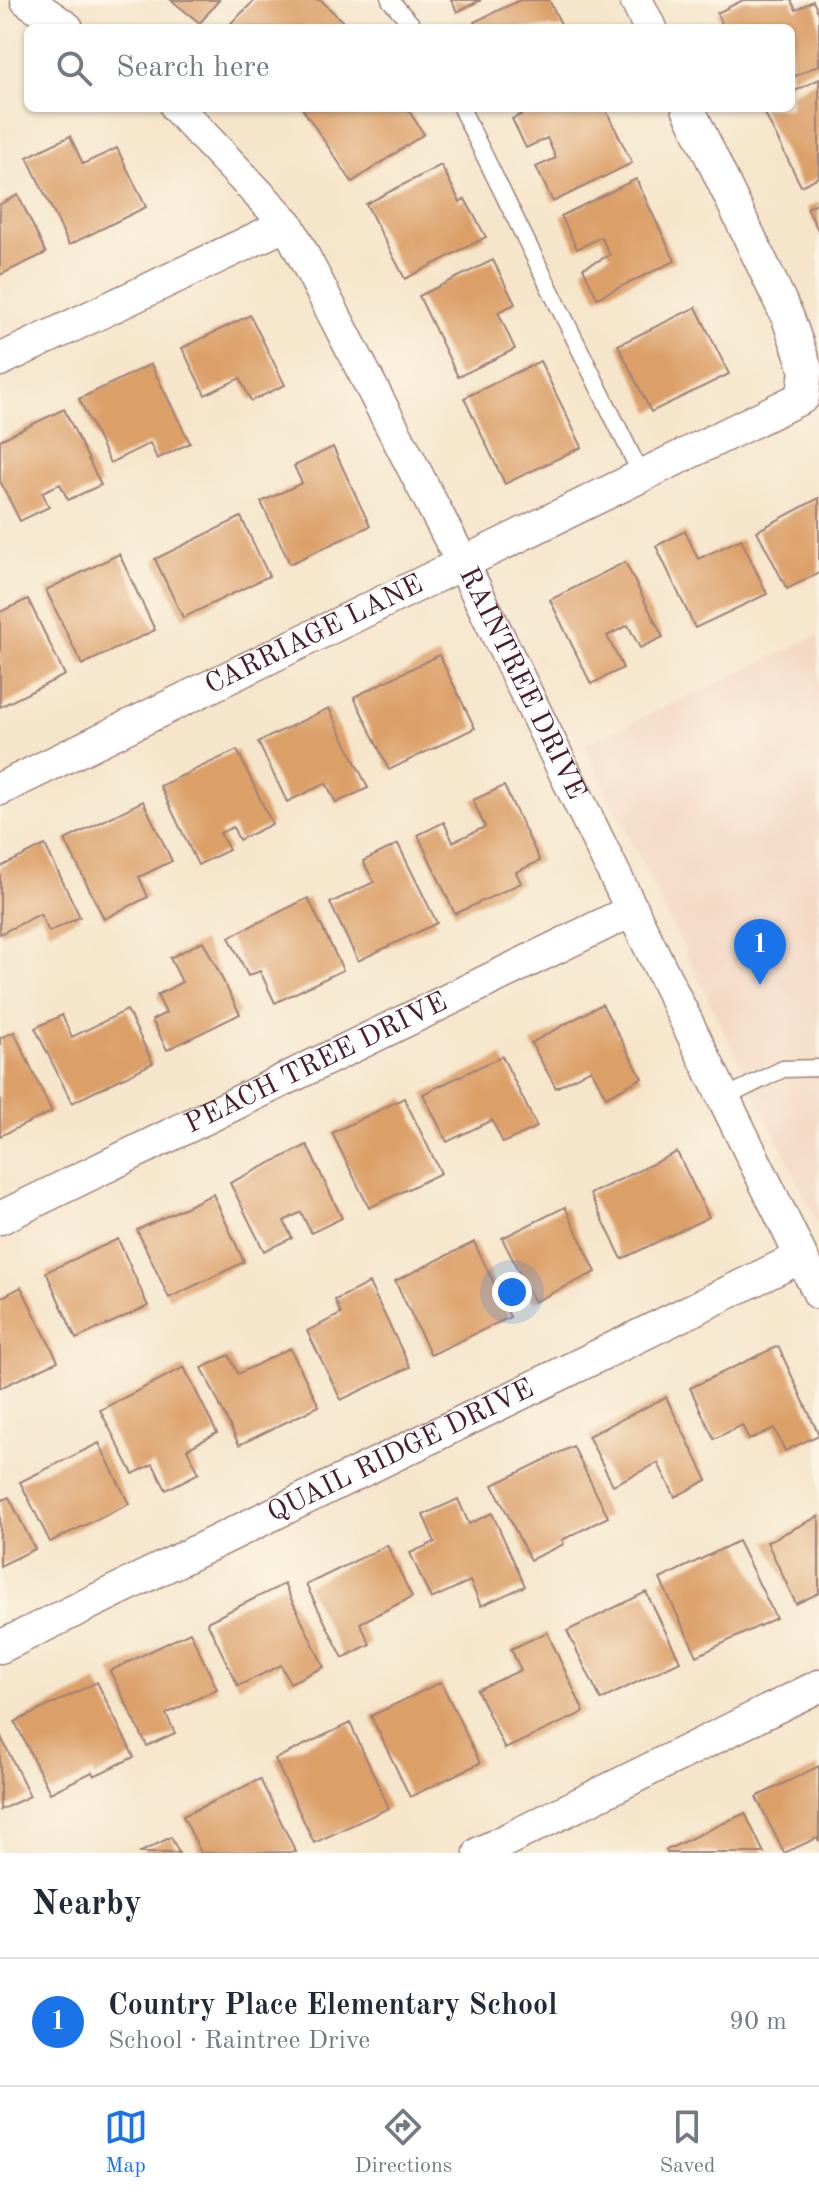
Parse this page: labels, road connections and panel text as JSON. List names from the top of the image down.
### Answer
{
  "streets": {
    "street": [
      "CARRIAGE LANE",
      "RAINTREE DRIVE",
      "PEACH TREE DRIVE",
      "QUAIL RIDGE DRIVE"
    ]
  },
  "crossings": [
    ["CARRIAGE LANE", "RAINTREE DRIVE"],
    ["RAINTREE DRIVE", "PEACH TREE DRIVE"],
    ["RAINTREE DRIVE", "QUAIL RIDGE DRIVE"]
  ],
  "page": {
    "search": "Search here",
    "pins": "1",
    "heading": "Nearby",
    "list": [
      {
        "mark": "1",
        "name": "Country Place Elementary School",
        "note": "School · Raintree Drive",
        "value": "90 m"
      }
    ],
    "nav": ["Map", "Directions", "Saved"]
  }
}
